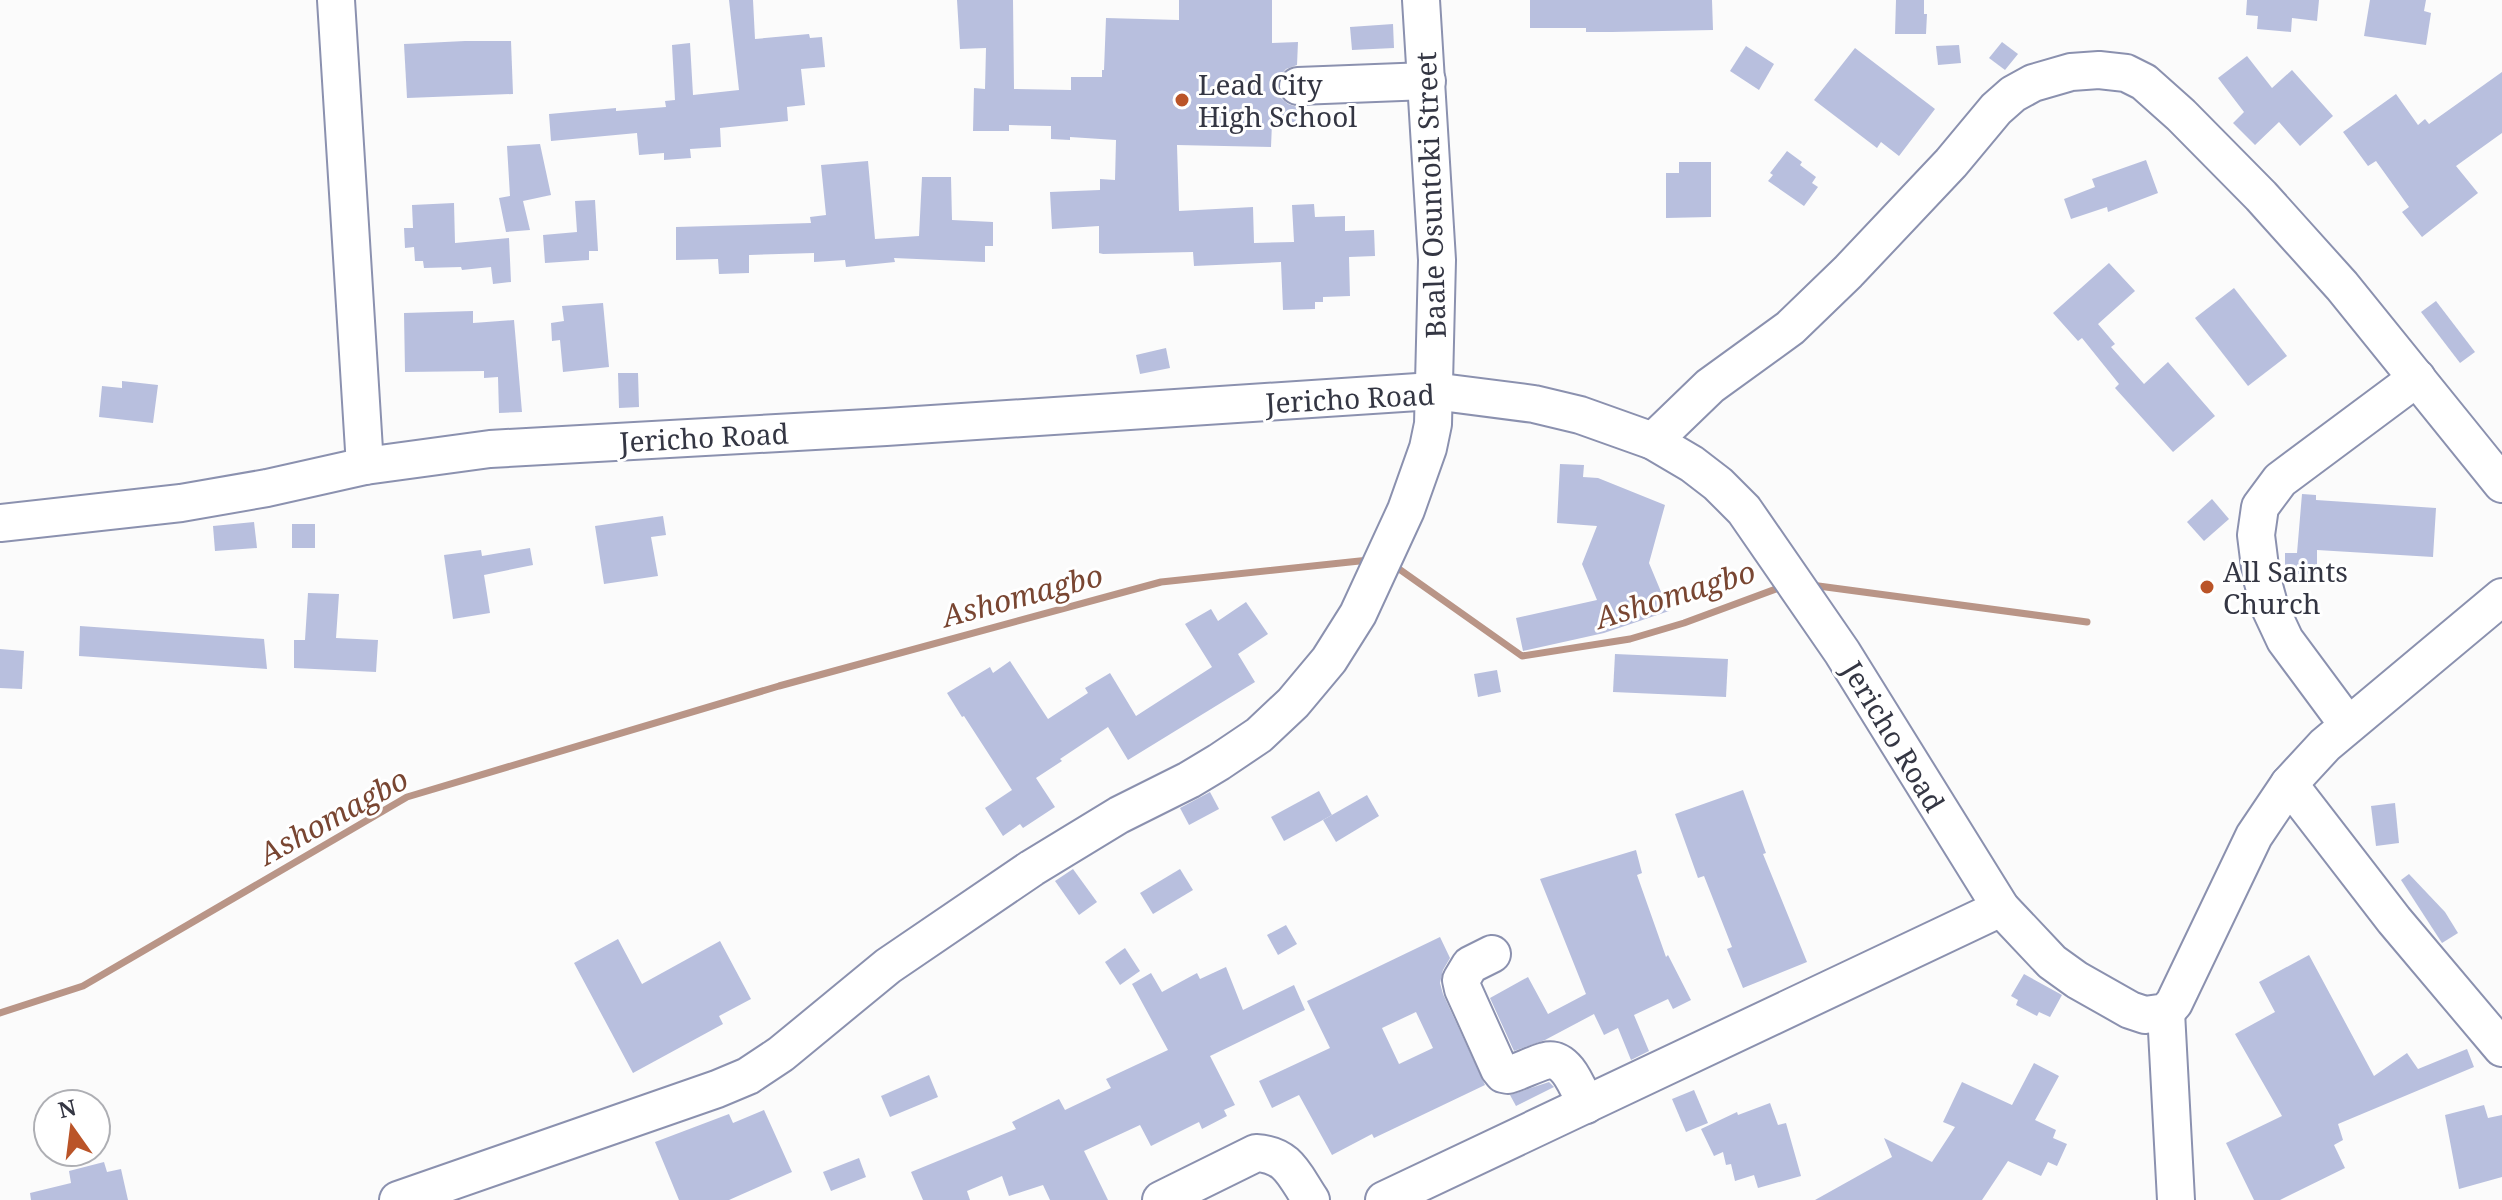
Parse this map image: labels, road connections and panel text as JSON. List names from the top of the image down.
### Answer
{
  "streets": {
    "street": ["Baale Osuntoki Street", "Jericho Road"]
  },
  "crossings": [
    ["Baale Osuntoki Street", "Jericho Road"]
  ],
  "water": ["Ashomagbo"],
  "places": ["Lead City High School", "All Saints Church"],
  "north": "top"
}
